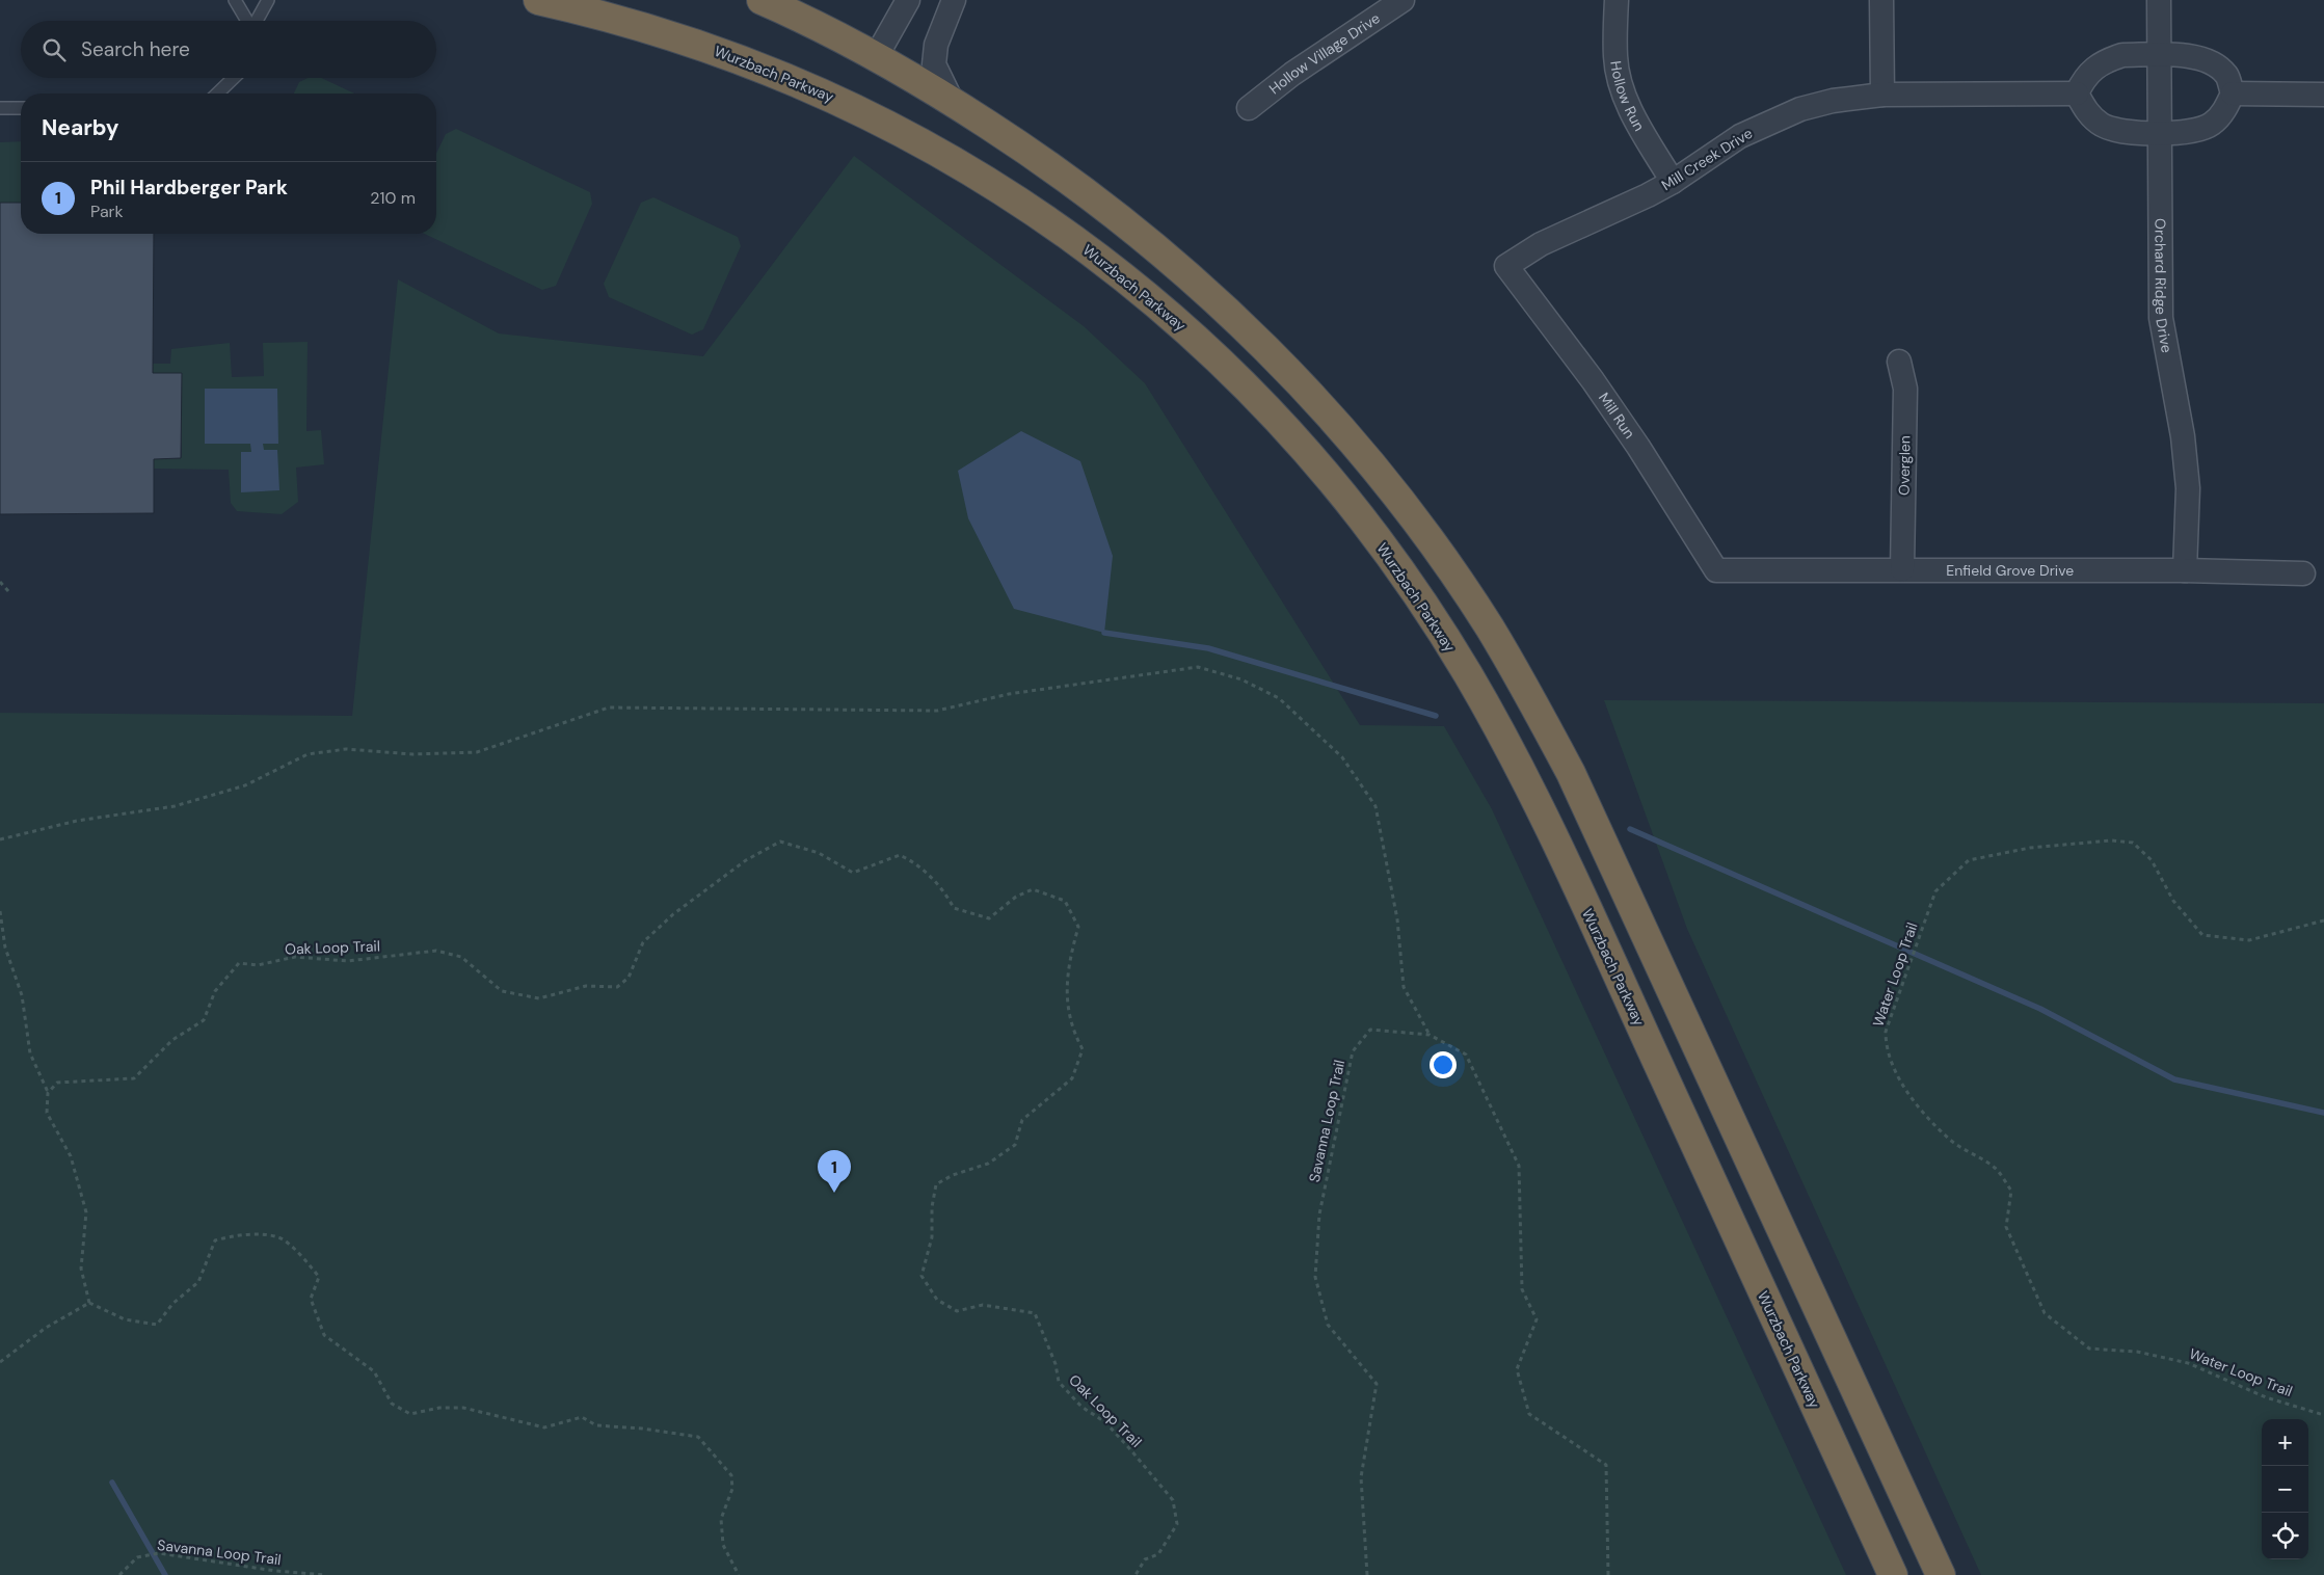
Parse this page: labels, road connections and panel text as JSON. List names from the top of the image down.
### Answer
{
  "streets": {
    "highway": ["Wurzbach Parkway"],
    "street": [
      "Hollow Village Drive",
      "Hollow Run",
      "Mill Creek Drive",
      "Orchard Ridge Drive",
      "Mill Run",
      "Overglen",
      "Enfield Grove Drive"
    ],
    "path": ["Oak Loop Trail", "Water Loop Trail", "Savanna Loop Trail"]
  },
  "crossings": [
    ["Hollow Run", "Mill Creek Drive"],
    ["Mill Creek Drive", "Mill Run"],
    ["Orchard Ridge Drive", "Enfield Grove Drive"],
    ["Mill Run", "Enfield Grove Drive"],
    ["Overglen", "Enfield Grove Drive"]
  ],
  "page": {
    "search": "Search here",
    "heading": "Nearby",
    "list": [
      {
        "mark": "1",
        "name": "Phil Hardberger Park",
        "note": "Park",
        "value": "210 m"
      }
    ],
    "pins": "1",
    "map_buttons": ["+", "−"]
  }
}
